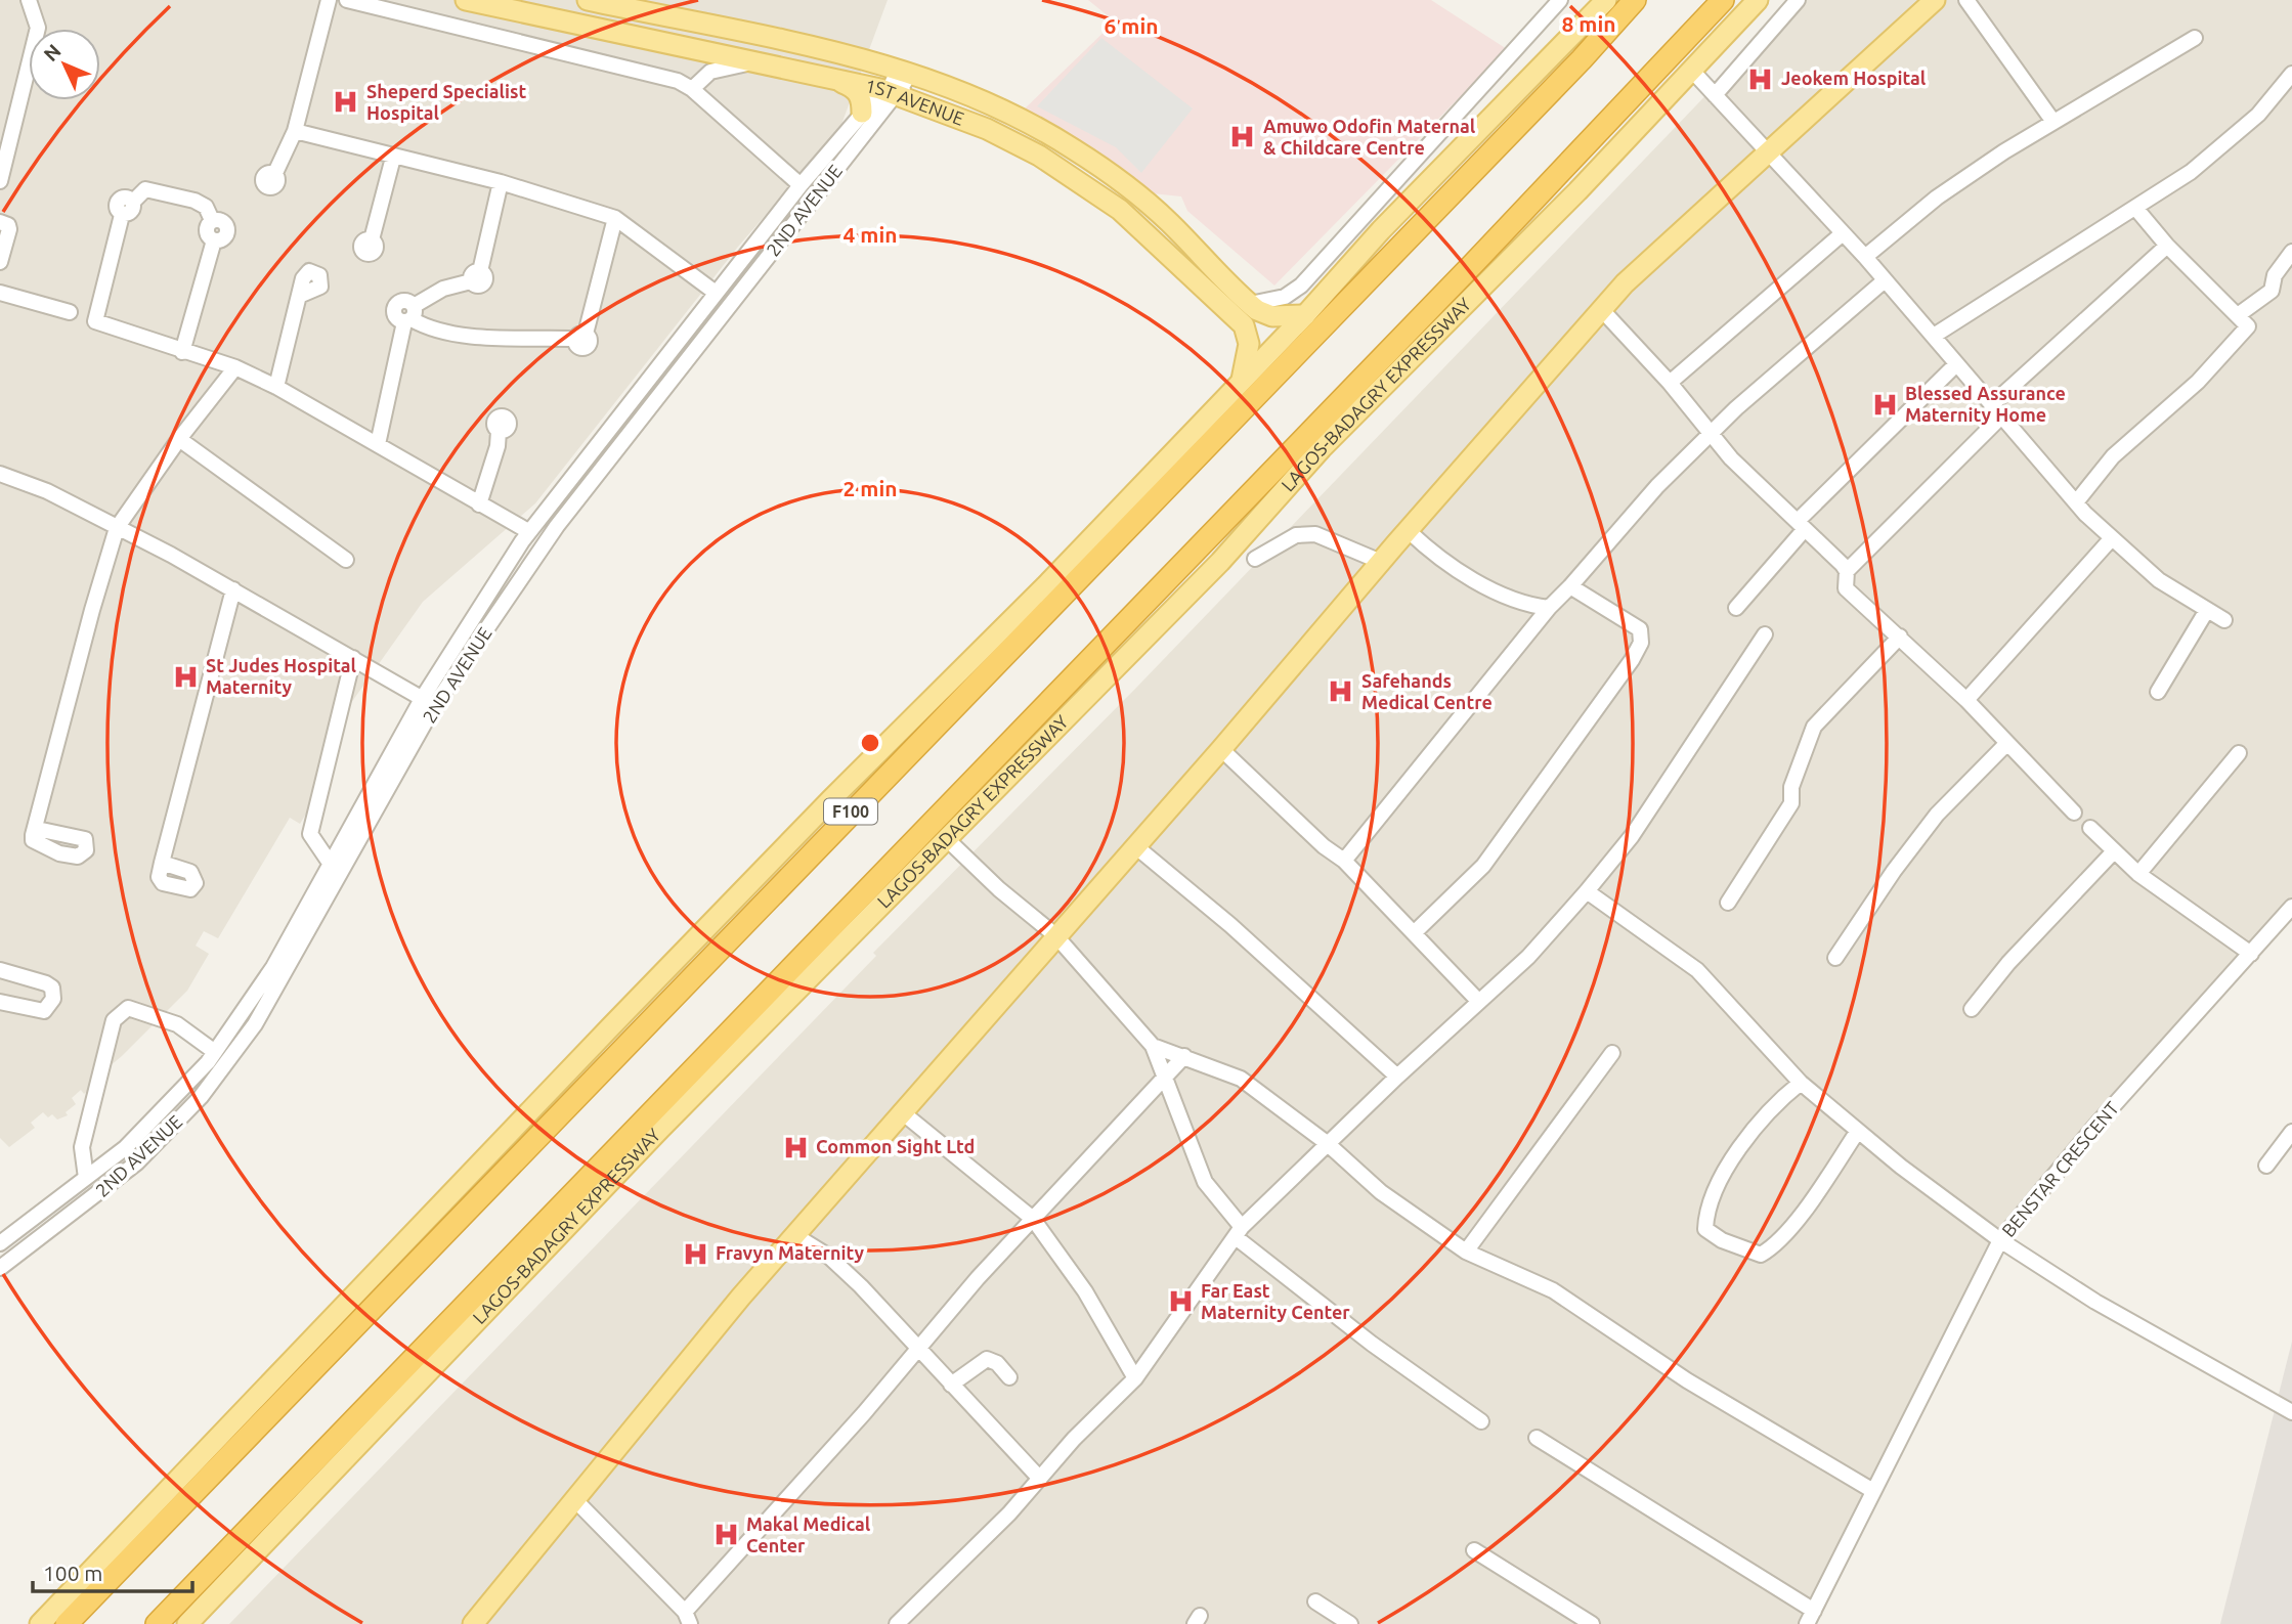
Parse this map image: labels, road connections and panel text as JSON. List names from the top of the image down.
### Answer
{
  "streets": {
    "highway": ["LAGOS-BADAGRY EXPRESSWAY", "F100"],
    "main road": ["1ST AVENUE"],
    "street": ["2ND AVENUE", "BENSTAR CRESCENT"]
  },
  "crossings": [
    ["1ST AVENUE", "2ND AVENUE"]
  ],
  "places": {
    "hospital": [
      "Jeokem Hospital",
      "Sheperd Specialist Hospital",
      "Amuwo Odofin Maternal & Childcare Centre",
      "Blessed Assurance Maternity Home",
      "St Judes Hospital Maternity",
      "Safehands Medical Centre",
      "Common Sight Ltd",
      "Fravyn Maternity",
      "Far East Maternity Center",
      "Makal Medical Center"
    ]
  },
  "scale_bar": "100 m",
  "north": "top left",
  "rings": [
    "8 min",
    "6 min",
    "4 min",
    "2 min"
  ]
}
